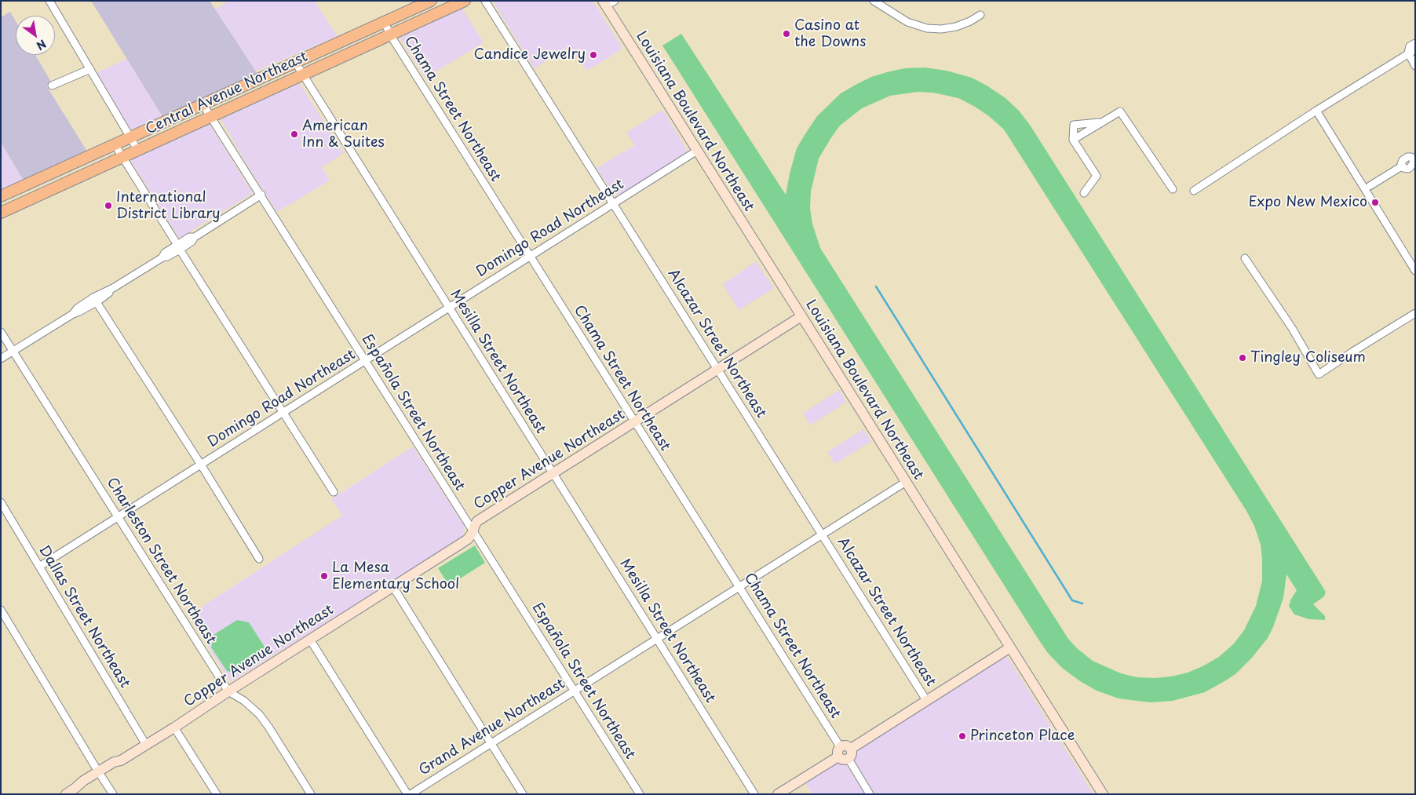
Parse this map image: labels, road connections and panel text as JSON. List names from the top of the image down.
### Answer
{
  "streets": {
    "main road": ["Central Avenue Northeast"],
    "street": [
      "Chama Street Northeast",
      "Louisiana Boulevard Northeast",
      "Domingo Road Northeast",
      "Alcazar Street Northeast",
      "Mesilla Street Northeast",
      "Española Street Northeast",
      "Copper Avenue Northeast",
      "Charleston Street Northeast",
      "Dallas Street Northeast",
      "Grand Avenue Northeast"
    ]
  },
  "crossings": [
    ["Central Avenue Northeast", "Chama Street Northeast"],
    ["Central Avenue Northeast", "Mesilla Street Northeast"],
    ["Central Avenue Northeast", "Española Street Northeast"],
    ["Chama Street Northeast", "Domingo Road Northeast"],
    ["Chama Street Northeast", "Copper Avenue Northeast"],
    ["Chama Street Northeast", "Grand Avenue Northeast"],
    ["Louisiana Boulevard Northeast", "Domingo Road Northeast"],
    ["Louisiana Boulevard Northeast", "Copper Avenue Northeast"],
    ["Louisiana Boulevard Northeast", "Grand Avenue Northeast"],
    ["Domingo Road Northeast", "Alcazar Street Northeast"],
    ["Domingo Road Northeast", "Mesilla Street Northeast"],
    ["Domingo Road Northeast", "Española Street Northeast"],
    ["Domingo Road Northeast", "Charleston Street Northeast"],
    ["Domingo Road Northeast", "Dallas Street Northeast"],
    ["Alcazar Street Northeast", "Copper Avenue Northeast"],
    ["Alcazar Street Northeast", "Grand Avenue Northeast"],
    ["Mesilla Street Northeast", "Copper Avenue Northeast"],
    ["Mesilla Street Northeast", "Grand Avenue Northeast"],
    ["Española Street Northeast", "Copper Avenue Northeast"],
    ["Española Street Northeast", "Grand Avenue Northeast"],
    ["Copper Avenue Northeast", "Charleston Street Northeast"],
    ["Copper Avenue Northeast", "Dallas Street Northeast"]
  ],
  "places": [
    "Casino at the Downs",
    "Candice Jewelry",
    "American Inn & Suites",
    "Expo New Mexico",
    "International District Library",
    "Tingley Coliseum",
    "La Mesa Elementary School",
    "Princeton Place"
  ],
  "north": "bottom right"
}
